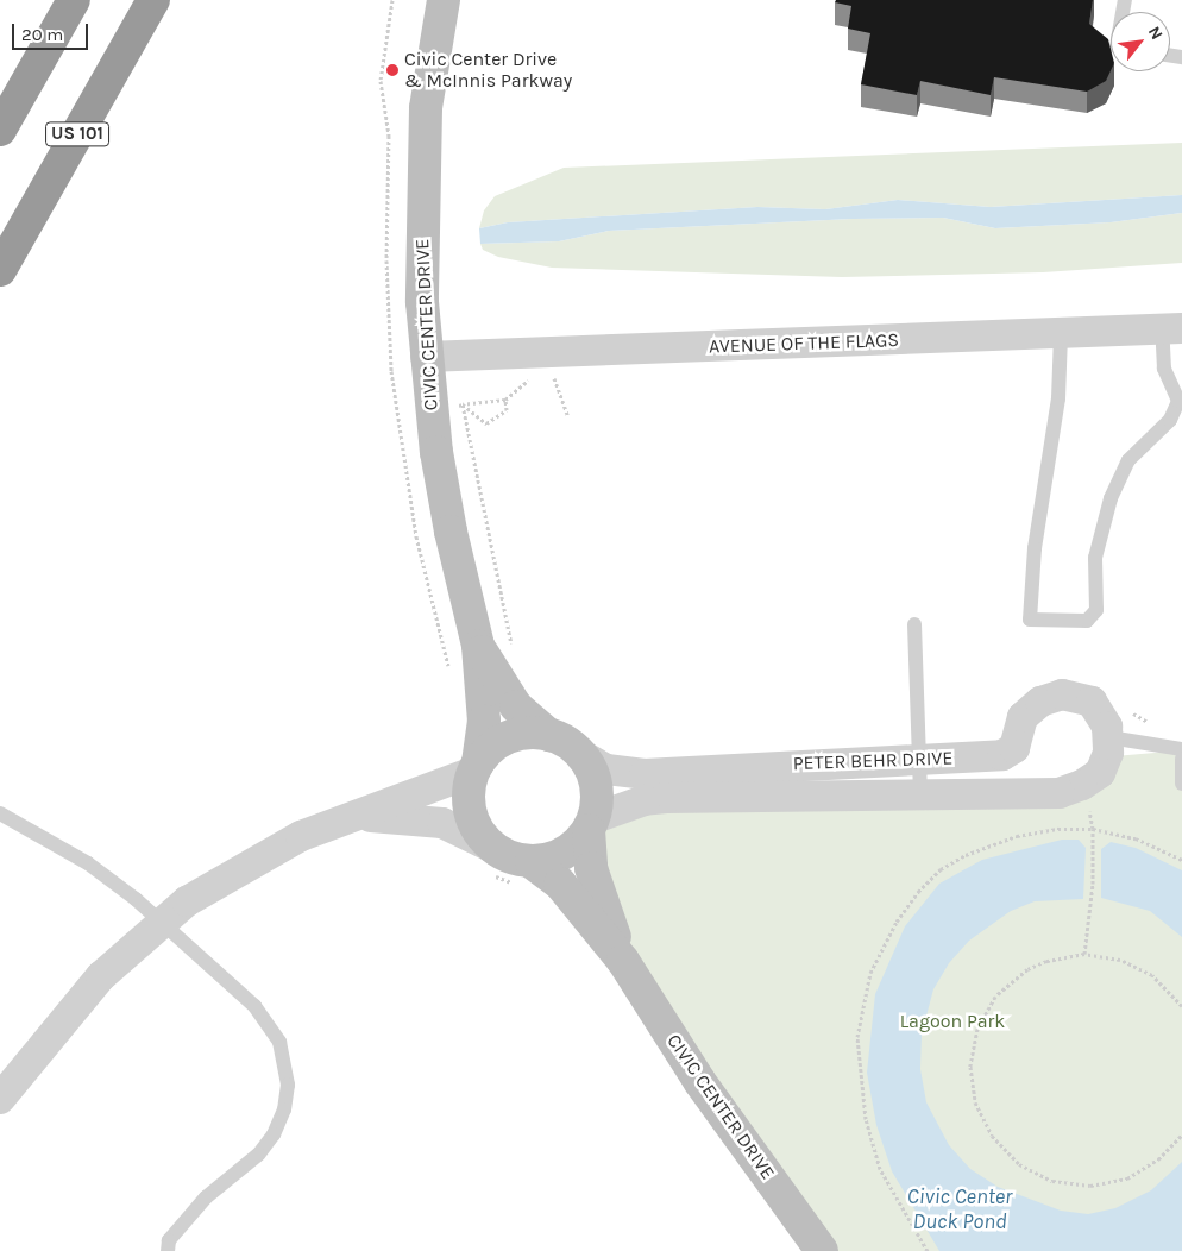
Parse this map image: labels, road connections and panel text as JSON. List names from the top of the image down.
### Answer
{
  "streets": {
    "highway": ["US 101"],
    "street": ["CIVIC CENTER DRIVE", "AVENUE OF THE FLAGS", "PETER BEHR DRIVE"]
  },
  "crossings": [
    ["CIVIC CENTER DRIVE", "AVENUE OF THE FLAGS"],
    ["CIVIC CENTER DRIVE", "PETER BEHR DRIVE"]
  ],
  "water": ["Civic Center Duck Pond"],
  "parks": ["Lagoon Park"],
  "places": ["Civic Center Drive & McInnis Parkway"],
  "scale_bar": "20 m",
  "north": "top right"
}
